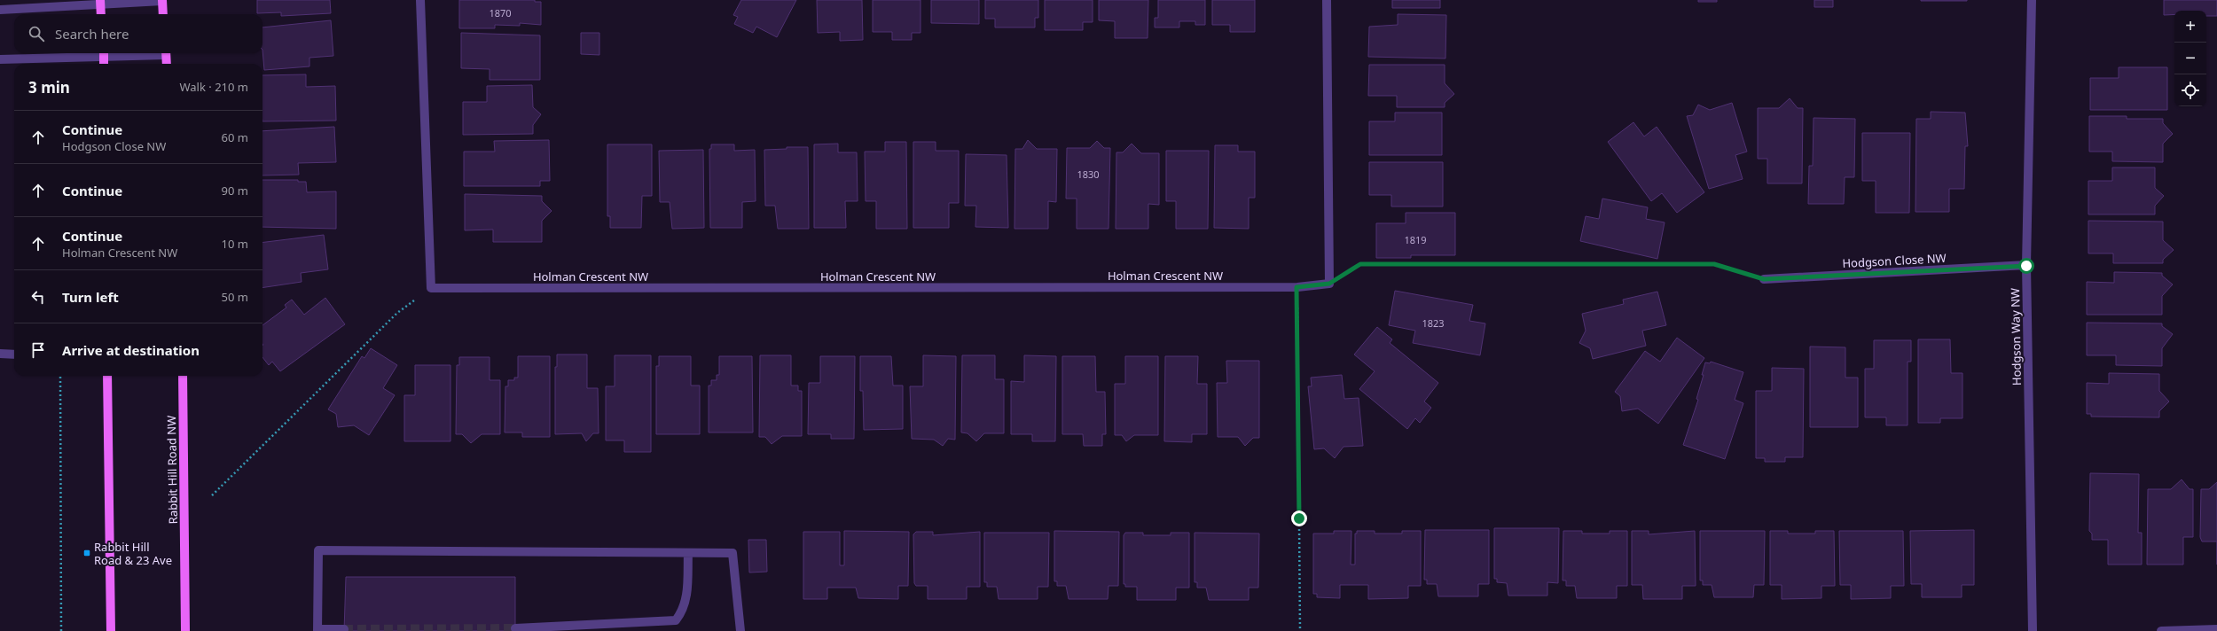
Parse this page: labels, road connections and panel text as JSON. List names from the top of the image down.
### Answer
{
  "streets": {
    "main road": ["Rabbit Hill Road NW"],
    "street": ["Hodgson Close NW", "Holman Crescent NW", "Hodgson Way NW"]
  },
  "crossings": [
    ["Hodgson Close NW", "Hodgson Way NW"]
  ],
  "places": {
    "transit": ["Rabbit Hill Road & 23 Ave"]
  },
  "house_numbers": [
    "1870",
    "1830",
    "1819",
    "1823"
  ],
  "page": {
    "map_buttons": ["+", "−"],
    "search": "Search here",
    "heading": ["3 min", "Walk · 210 m"],
    "list": [
      ["Continue", "Hodgson Close NW", "60 m"],
      ["Continue", "90 m"],
      ["Continue", "Holman Crescent NW", "10 m"],
      ["Turn left", "50 m"],
      "Arrive at destination"
    ]
  }
}
